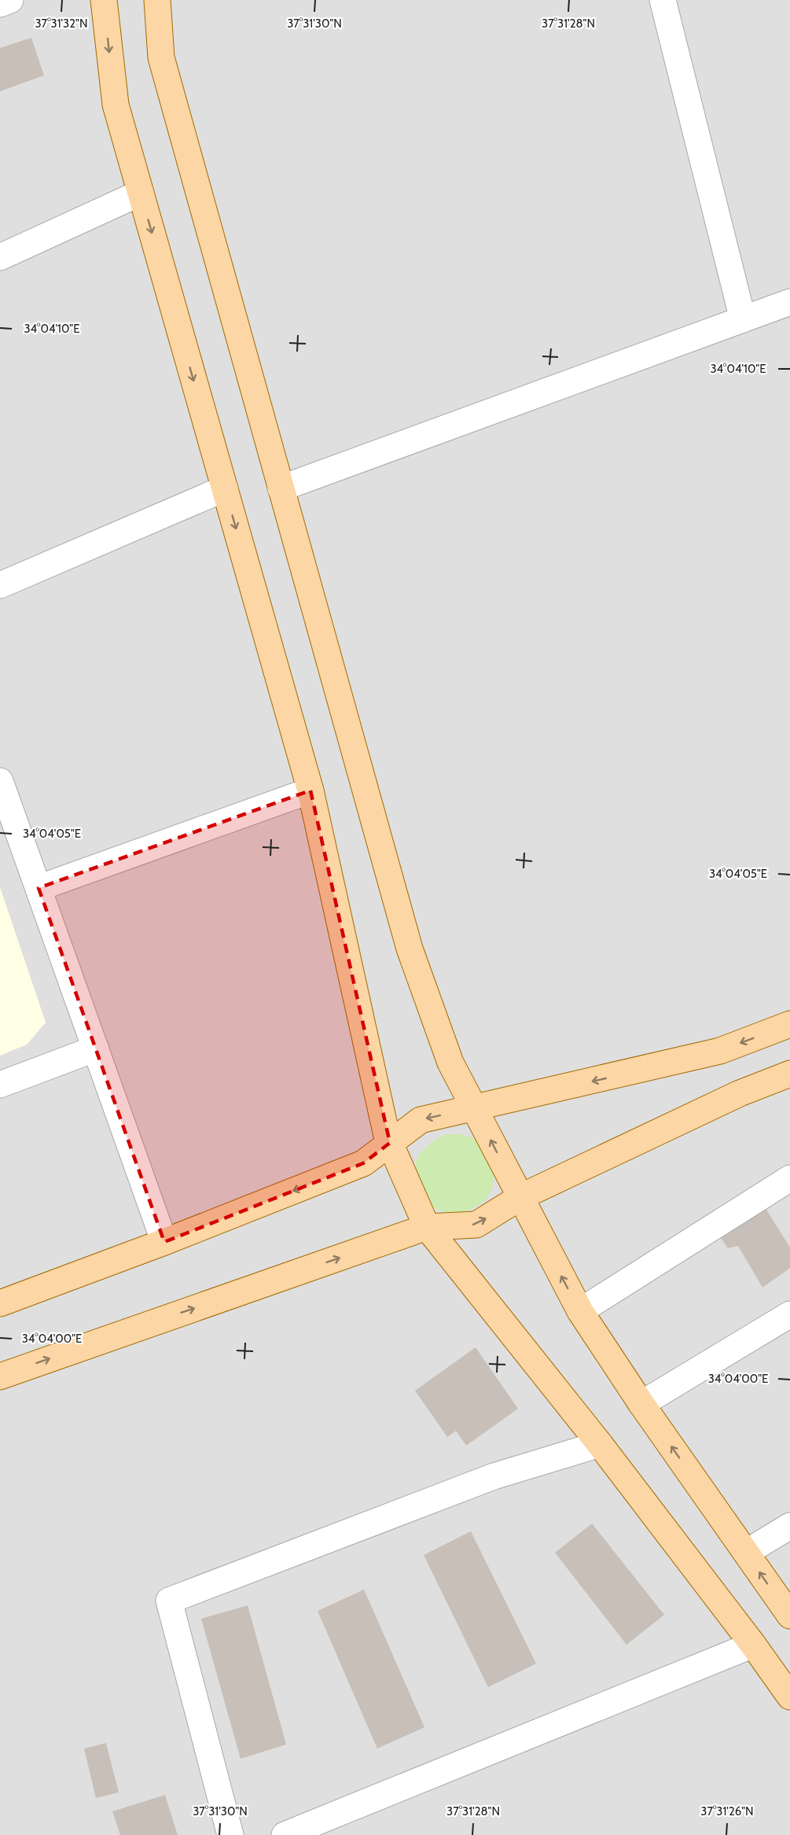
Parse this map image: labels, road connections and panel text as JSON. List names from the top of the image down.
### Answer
{
  "coordinates": [
    "37°31'32\"N",
    "37°31'30\"N",
    "37°31'28\"N",
    "34°04'10\"E",
    "34°04'05\"E",
    "34°04'00\"E",
    "37°31'26\"N"
  ]
}
